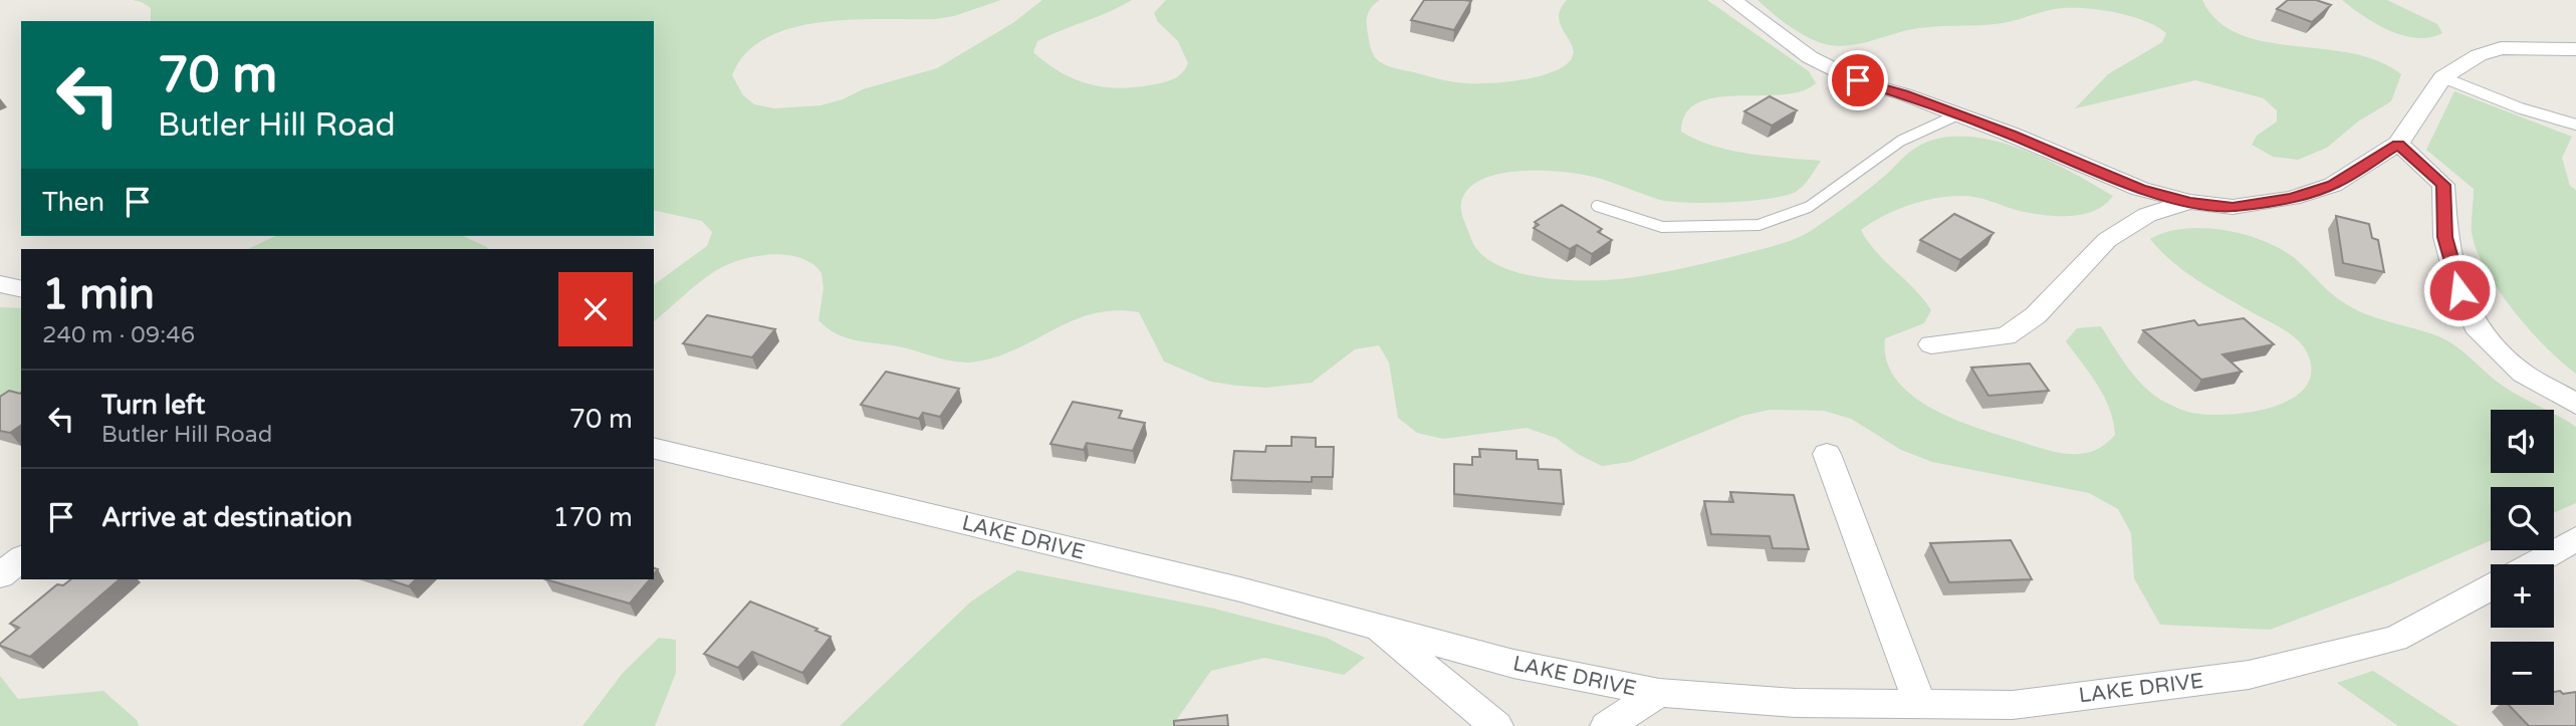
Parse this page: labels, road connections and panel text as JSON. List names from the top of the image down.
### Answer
{
  "streets": {
    "street": ["LAKE DRIVE"]
  },
  "page": {
    "turn": ["70 m", "Butler Hill Road"],
    "then": "Then",
    "heading": ["1 min", "240 m · 09:46"],
    "list": [
      {
        "name": "Turn left",
        "note": "Butler Hill Road",
        "value": "70 m"
      },
      {
        "name": "Arrive at destination",
        "value": "170 m"
      }
    ],
    "map_buttons": ["+", "−"]
  }
}
